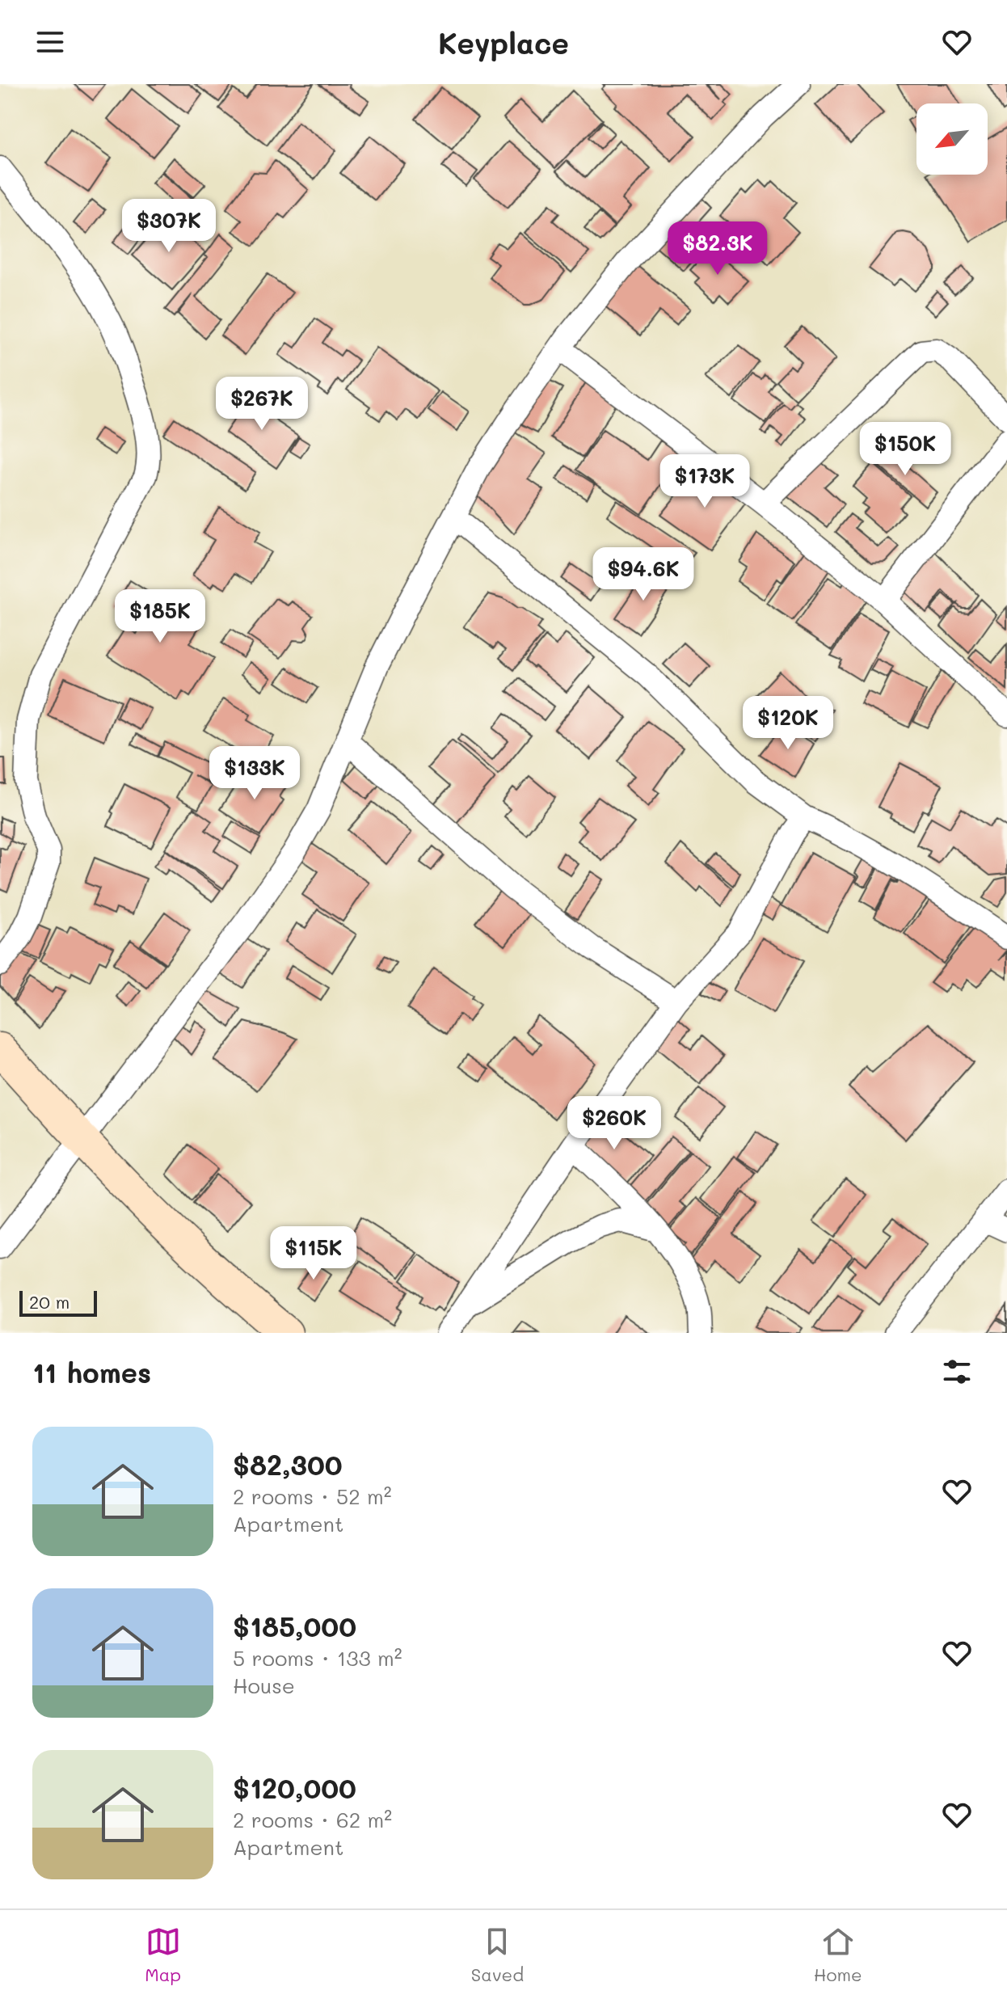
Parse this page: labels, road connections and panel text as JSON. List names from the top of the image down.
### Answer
{
  "scale_bar": "20 m",
  "north": "bottom left",
  "page": {
    "header": "Keyplace",
    "price": [
      "$307K",
      "$82.3K",
      "$267K",
      "$150K",
      "$173K",
      "$94.6K",
      "$185K",
      "$120K",
      "$133K",
      "$260K",
      "$115K"
    ],
    "scale": "20 m",
    "heading": "11 homes",
    "list": [
      {
        "name": "$82,300",
        "note": "2 rooms · 52 m² · Apartment"
      },
      {
        "name": "$185,000",
        "note": "5 rooms · 133 m² · House"
      },
      {
        "name": "$120,000",
        "note": "2 rooms · 62 m² · Apartment"
      }
    ],
    "tabs": ["Map", "Saved", "Home"]
  }
}
